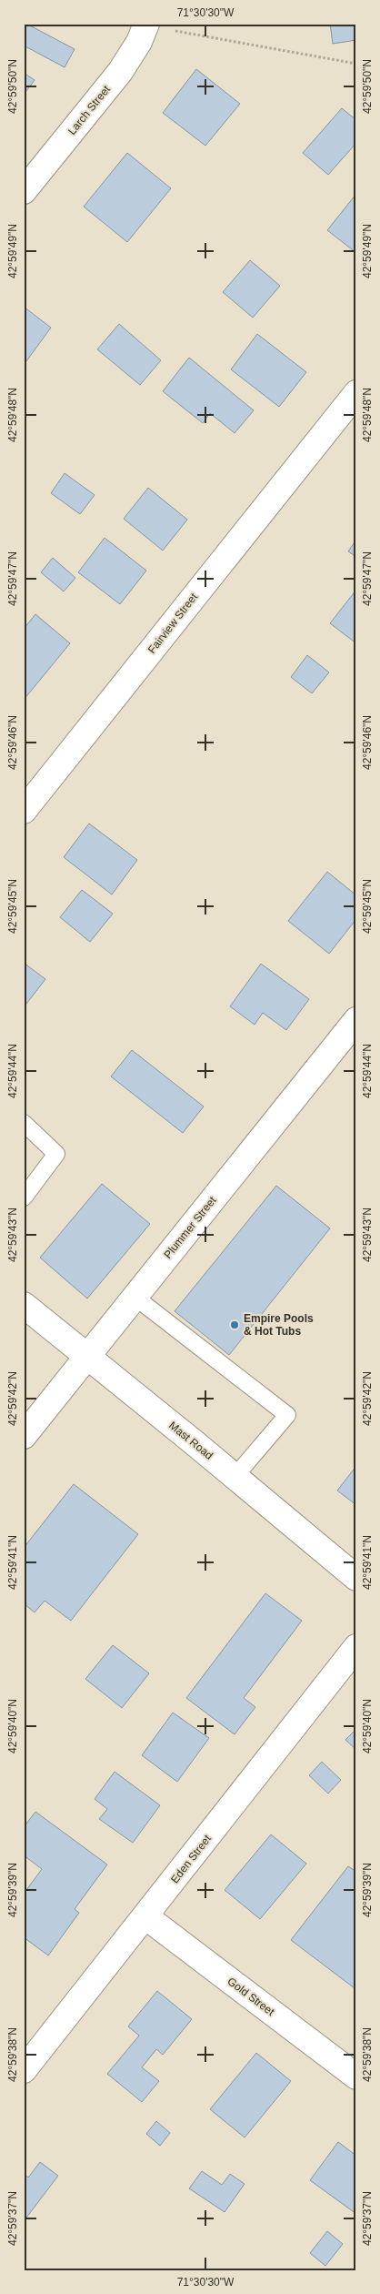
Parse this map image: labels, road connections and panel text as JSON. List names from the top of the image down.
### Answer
{
  "streets": {
    "street": [
      "Larch Street",
      "Fairview Street",
      "Plummer Street",
      "Mast Road",
      "Eden Street",
      "Gold Street"
    ]
  },
  "crossings": [
    ["Plummer Street", "Mast Road"],
    ["Eden Street", "Gold Street"]
  ],
  "places": ["Empire Pools & Hot Tubs"],
  "coordinates": [
    "71°30'30\"W",
    "42°59'50\"N",
    "42°59'49\"N",
    "42°59'48\"N",
    "42°59'47\"N",
    "42°59'46\"N",
    "42°59'45\"N",
    "42°59'44\"N",
    "42°59'43\"N",
    "42°59'42\"N",
    "42°59'41\"N",
    "42°59'40\"N",
    "42°59'39\"N",
    "42°59'38\"N",
    "42°59'37\"N"
  ]
}
